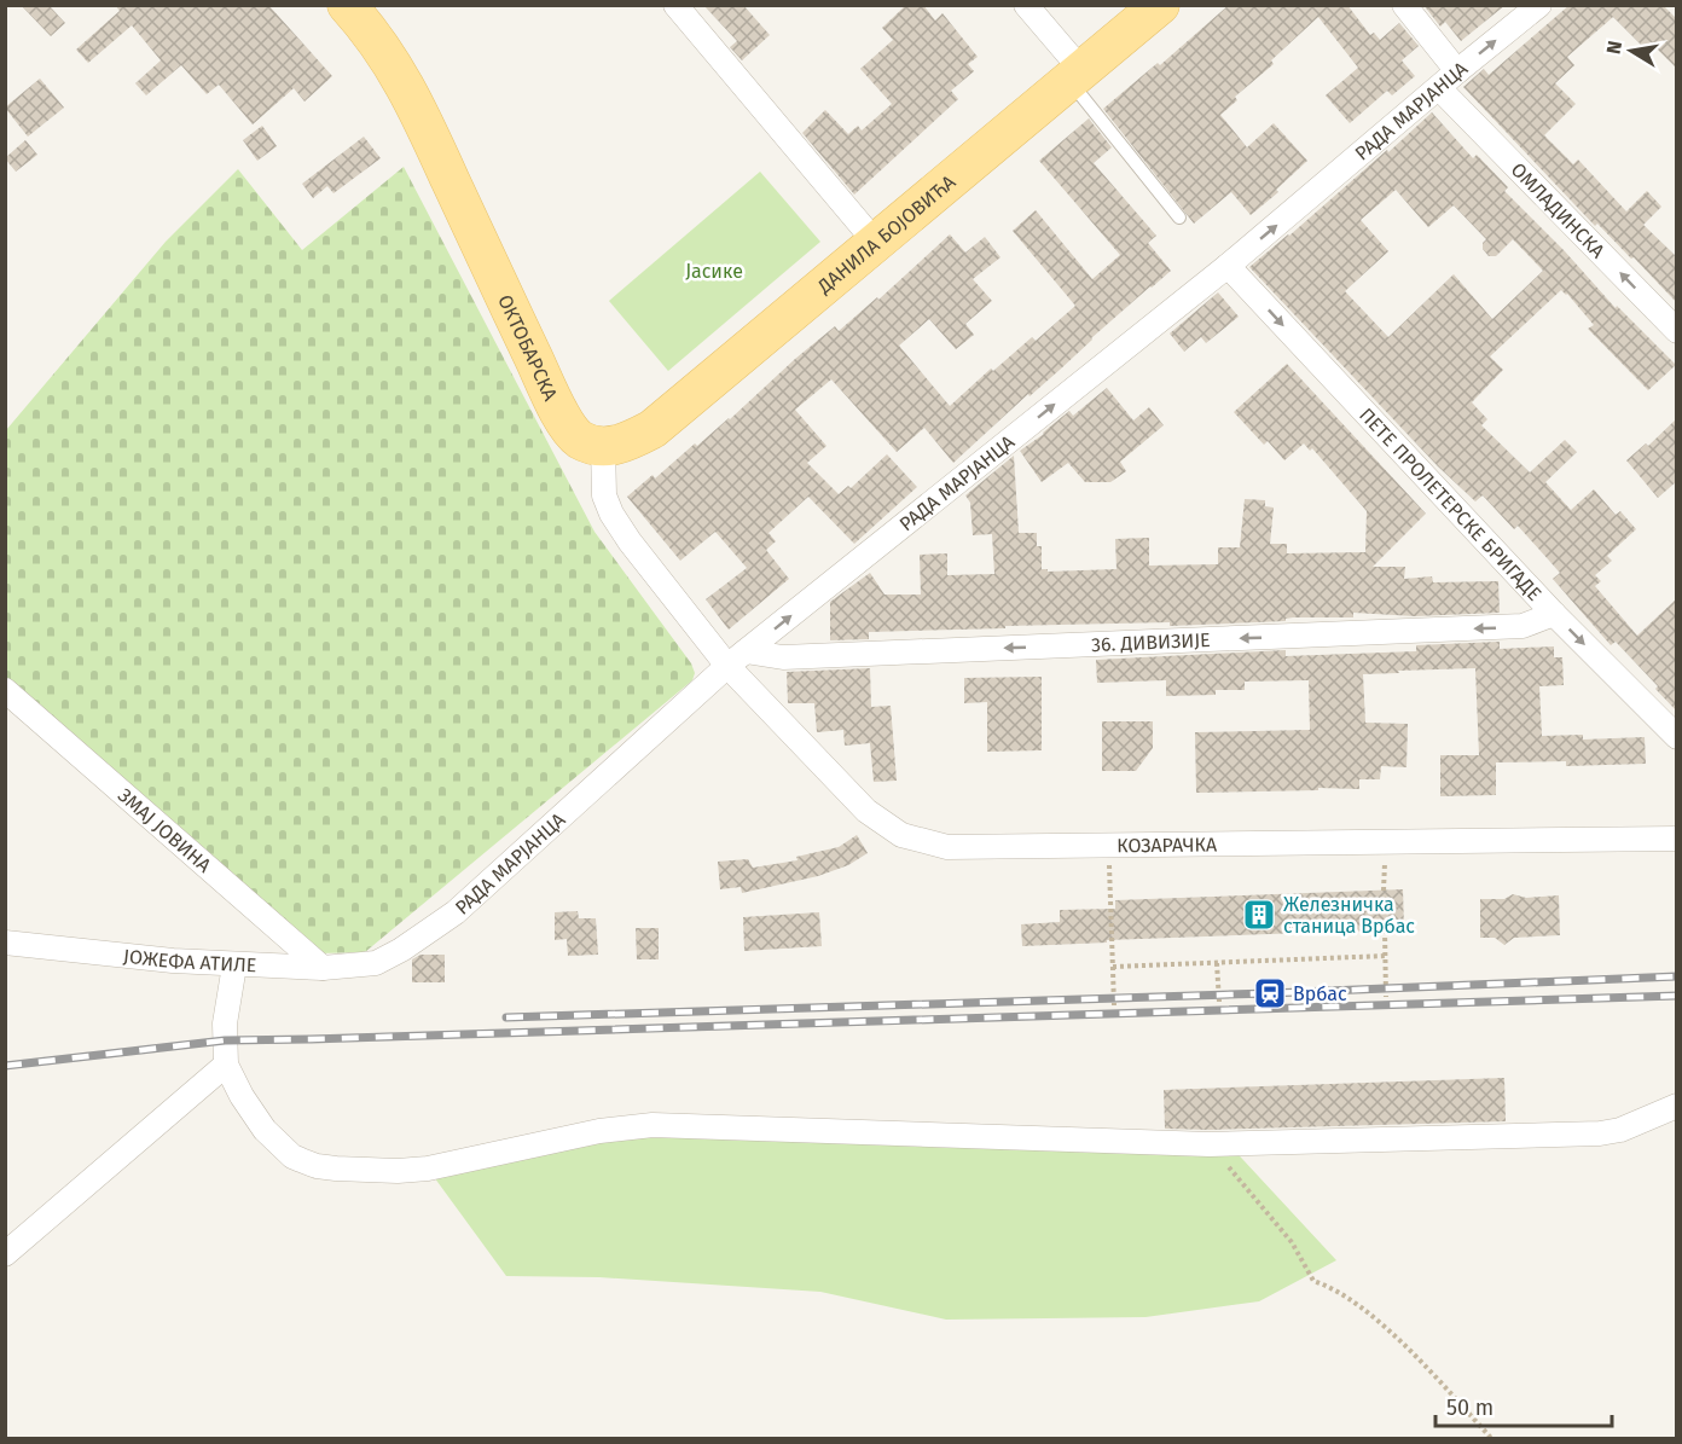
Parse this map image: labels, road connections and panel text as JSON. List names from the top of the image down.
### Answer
{
  "streets": {
    "main road": ["ДАНИЛА БОЈОВИЋА", "ОКТОБАРСКА"],
    "street": [
      "РАДА МАРЈАНЦА",
      "ОМЛАДИНСКА",
      "ПЕТЕ ПРОЛЕТЕРСКЕ БРИГАДЕ",
      "36. ДИВИЗИЈЕ",
      "ЗМАЈ ЈОВИНА",
      "КОЗАРАЧКА",
      "ЈОЖЕФА АТИЛЕ"
    ]
  },
  "crossings": [
    ["РАДА МАРЈАНЦА", "ОМЛАДИНСКА"],
    ["РАДА МАРЈАНЦА", "ПЕТЕ ПРОЛЕТЕРСКЕ БРИГАДЕ"],
    ["РАДА МАРЈАНЦА", "36. ДИВИЗИЈЕ"],
    ["РАДА МАРЈАНЦА", "КОЗАРАЧКА"],
    ["РАДА МАРЈАНЦА", "ЈОЖЕФА АТИЛЕ"],
    ["ДАНИЛА БОЈОВИЋА", "ОКТОБАРСКА"],
    ["ПЕТЕ ПРОЛЕТЕРСКЕ БРИГАДЕ", "36. ДИВИЗИЈЕ"],
    ["36. ДИВИЗИЈЕ", "КОЗАРАЧКА"],
    ["ЗМАЈ ЈОВИНА", "ЈОЖЕФА АТИЛЕ"]
  ],
  "one_way": [
    "РАДА МАРЈАНЦА",
    "ОМЛАДИНСКА",
    "ПЕТЕ ПРОЛЕТЕРСКЕ БРИГАДЕ",
    "36. ДИВИЗИЈЕ"
  ],
  "parks": ["Јасике"],
  "places": {
    "building": ["Железничка станица Врбас"],
    "station": ["Врбас"]
  },
  "scale_bar": "50 m",
  "north": "left"
}
